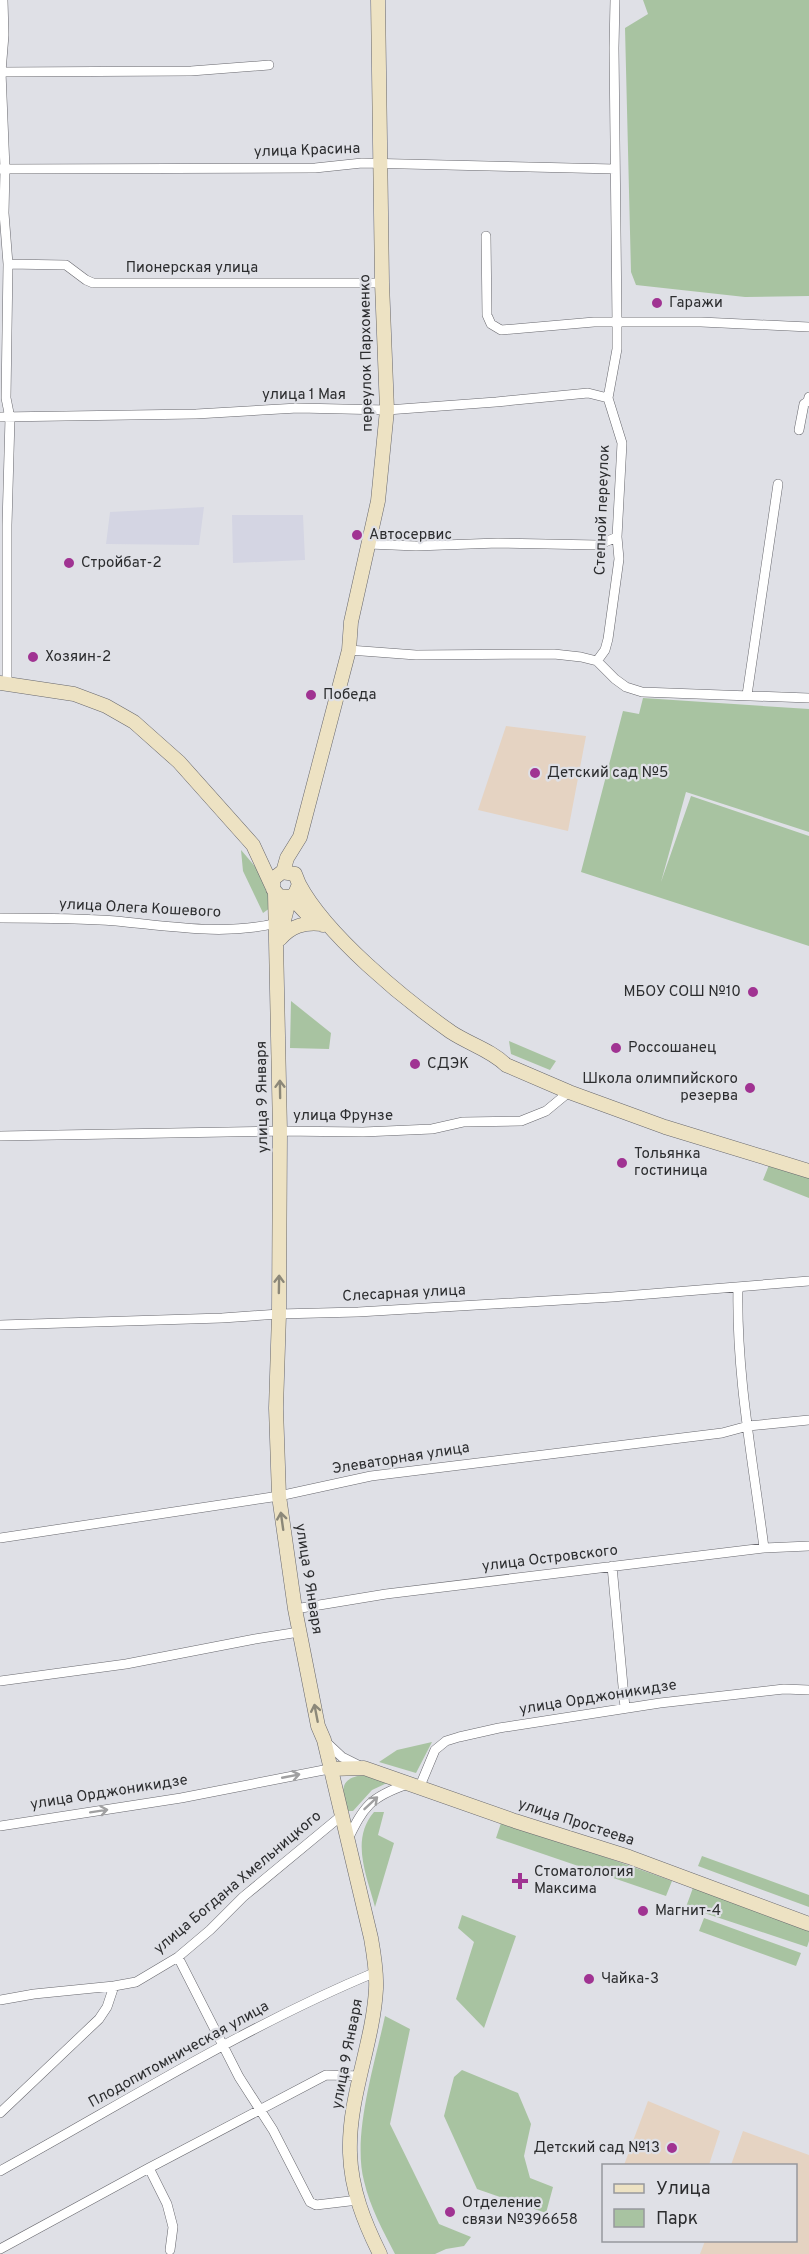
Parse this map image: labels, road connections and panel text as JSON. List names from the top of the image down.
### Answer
{
  "streets": {
    "main road": ["переулок Пархоменко", "улица 9 Января", "улица Простеева"],
    "street": [
      "улица Красина",
      "Пионерская улица",
      "улица 1 Мая",
      "Степной переулок",
      "улица Олега Кошевого",
      "улица Фрунзе",
      "Слесарная улица",
      "Элеваторная улица",
      "улица Островского",
      "улица Орджоникидзе",
      "улица Богдана Хмельницкого",
      "Плодопитомническая улица"
    ]
  },
  "crossings": [
    ["улица Красина", "переулок Пархоменко"],
    ["улица Красина", "Степной переулок"],
    ["Пионерская улица", "переулок Пархоменко"],
    ["переулок Пархоменко", "улица 1 Мая"],
    ["переулок Пархоменко", "улица 9 Января"],
    ["улица 1 Мая", "Степной переулок"],
    ["улица Олега Кошевого", "улица 9 Января"],
    ["улица 9 Января", "улица Фрунзе"],
    ["улица 9 Января", "Слесарная улица"],
    ["улица 9 Января", "Элеваторная улица"],
    ["улица 9 Января", "улица Островского"],
    ["улица 9 Января", "улица Орджоникидзе"],
    ["улица 9 Января", "улица Простеева"],
    ["улица 9 Января", "улица Богдана Хмельницкого"],
    ["улица 9 Января", "Плодопитомническая улица"],
    ["улица Орджоникидзе", "улица Простеева"]
  ],
  "one_way": ["улица 9 Января", "улица Орджоникидзе"],
  "places": {
    "other": [
      "Гаражи",
      "Автосервис",
      "Стройбат-2",
      "Хозяин-2",
      "Победа",
      "Детский сад №5",
      "МБОУ СОШ №10",
      "Россошанец",
      "СДЭК",
      "Школа олимпийского резерва",
      "Тольянка гостиница",
      "Магнит-4",
      "Чайка-3",
      "Детский сад №13",
      "Отделение связи №396658"
    ],
    "health": ["Стоматология Максима"]
  },
  "legend": ["Улица", "Парк"]
}
